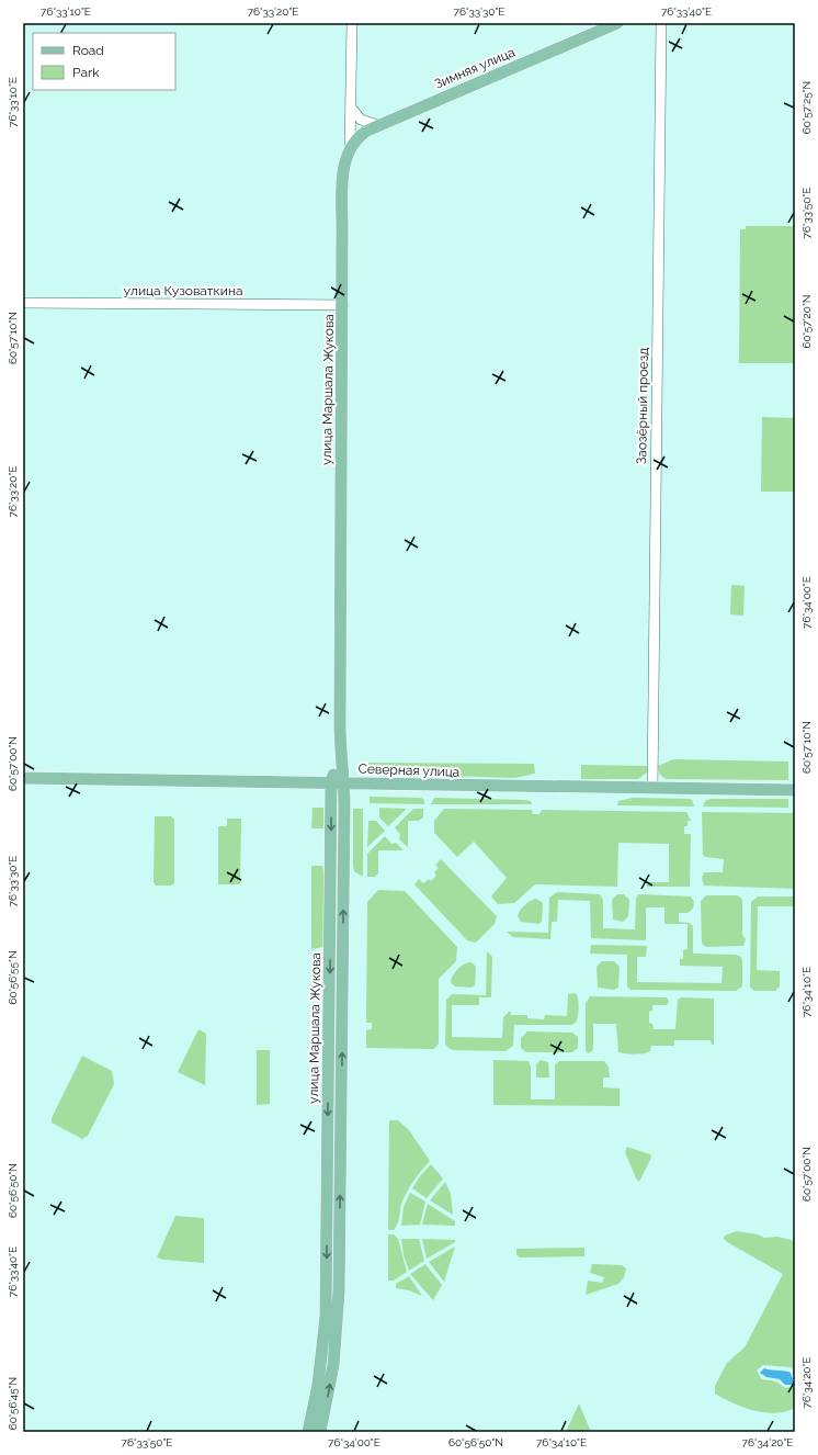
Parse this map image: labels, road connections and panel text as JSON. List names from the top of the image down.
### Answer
{
  "streets": {
    "main road": ["Зимняя улица", "улица Маршала Жукова", "Северная улица"],
    "street": ["улица Кузоваткина", "Заозёрный проезд"]
  },
  "crossings": [
    ["Зимняя улица", "улица Маршала Жукова"],
    ["улица Кузоваткина", "улица Маршала Жукова"],
    ["улица Маршала Жукова", "Северная улица"],
    ["Заозёрный проезд", "Северная улица"]
  ],
  "legend": ["Road", "Park"],
  "coordinates": [
    "76°33'10\"E",
    "76°33'20\"E",
    "76°33'30\"E",
    "76°33'40\"E",
    "60°57'25\"N",
    "76°33'50\"E",
    "60°57'20\"N",
    "60°57'10\"N",
    "76°34'00\"E",
    "60°57'00\"N",
    "60°56'55\"N",
    "76°34'10\"E",
    "60°56'50\"N",
    "76°34'20\"E",
    "60°56'45\"N"
  ]
}
